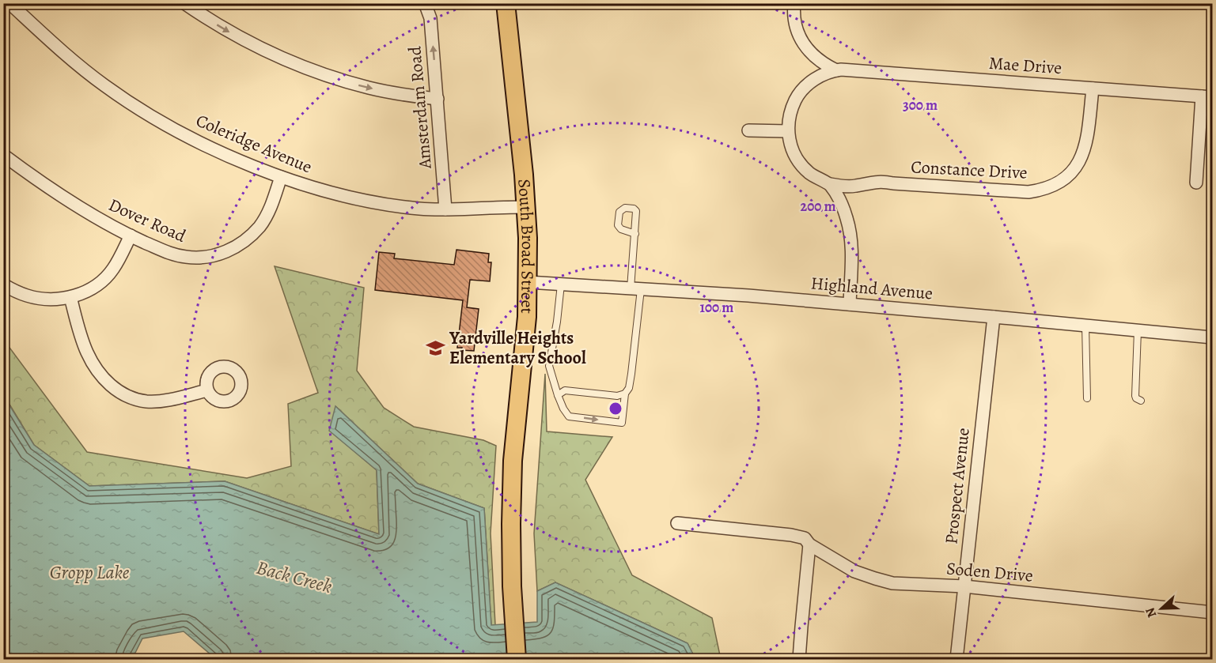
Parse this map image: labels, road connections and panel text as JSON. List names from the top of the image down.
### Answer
{
  "streets": {
    "main road": ["South Broad Street"],
    "street": [
      "Mae Drive",
      "Amsterdam Road",
      "Coleridge Avenue",
      "Constance Drive",
      "Dover Road",
      "Highland Avenue",
      "Prospect Avenue",
      "Soden Drive"
    ]
  },
  "crossings": [
    ["Mae Drive", "Constance Drive"],
    ["Amsterdam Road", "Coleridge Avenue"],
    ["Coleridge Avenue", "Dover Road"],
    ["Coleridge Avenue", "South Broad Street"],
    ["South Broad Street", "Highland Avenue"],
    ["Highland Avenue", "Prospect Avenue"],
    ["Prospect Avenue", "Soden Drive"]
  ],
  "one_way": ["Amsterdam Road"],
  "water": ["Gropp Lake", "Back Creek"],
  "places": {
    "school or university": ["Yardville Heights Elementary School"]
  },
  "north": "left",
  "rings": ["300 m", "200 m", "100 m"]
}
